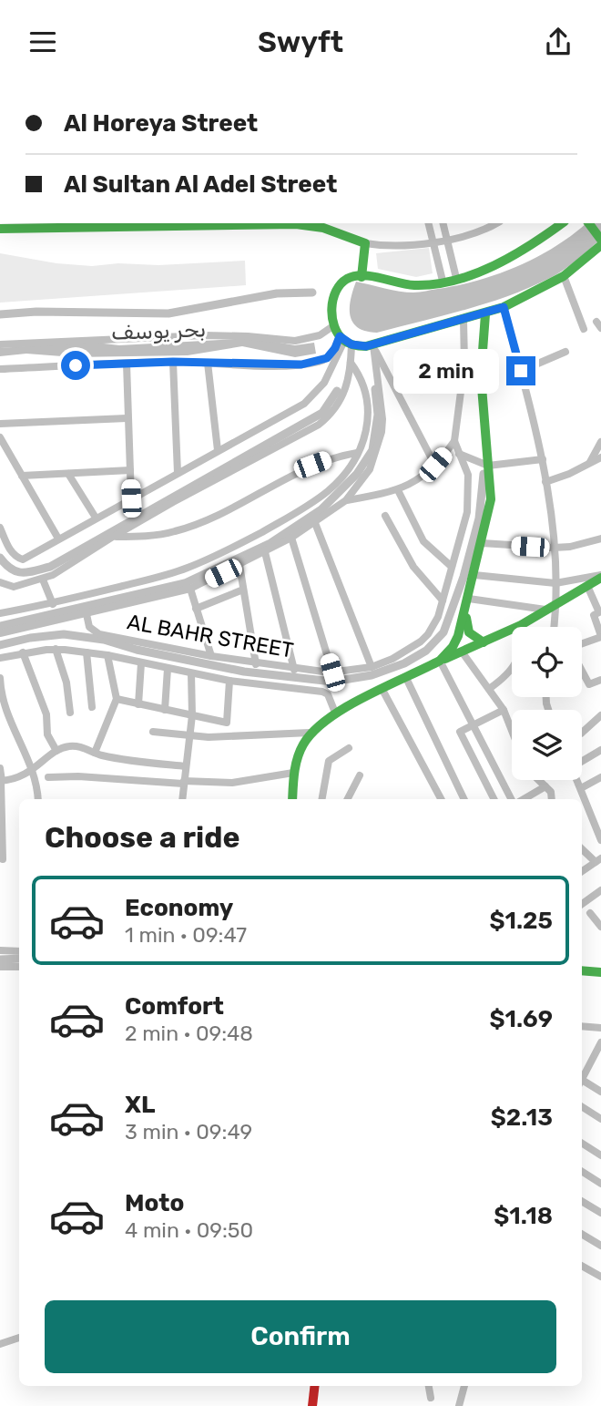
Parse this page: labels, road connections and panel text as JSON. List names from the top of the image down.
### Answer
{
  "streets": {
    "street": ["AL BAHR STREET"]
  },
  "water": ["بحر يوسف"],
  "page": {
    "header": "Swyft",
    "banner": ["Al Horeya Street", "Al Sultan Al Adel Street"],
    "bubble": "2 min",
    "heading": "Choose a ride",
    "list": [
      {
        "name": "Economy",
        "note": "1 min · 09:47",
        "value": "$1.25"
      },
      {
        "name": "Comfort",
        "note": "2 min · 09:48",
        "value": "$1.69"
      },
      {
        "name": "XL",
        "note": "3 min · 09:49",
        "value": "$2.13"
      },
      {
        "name": "Moto",
        "note": "4 min · 09:50",
        "value": "$1.18"
      }
    ],
    "buttons": "Confirm"
  }
}
